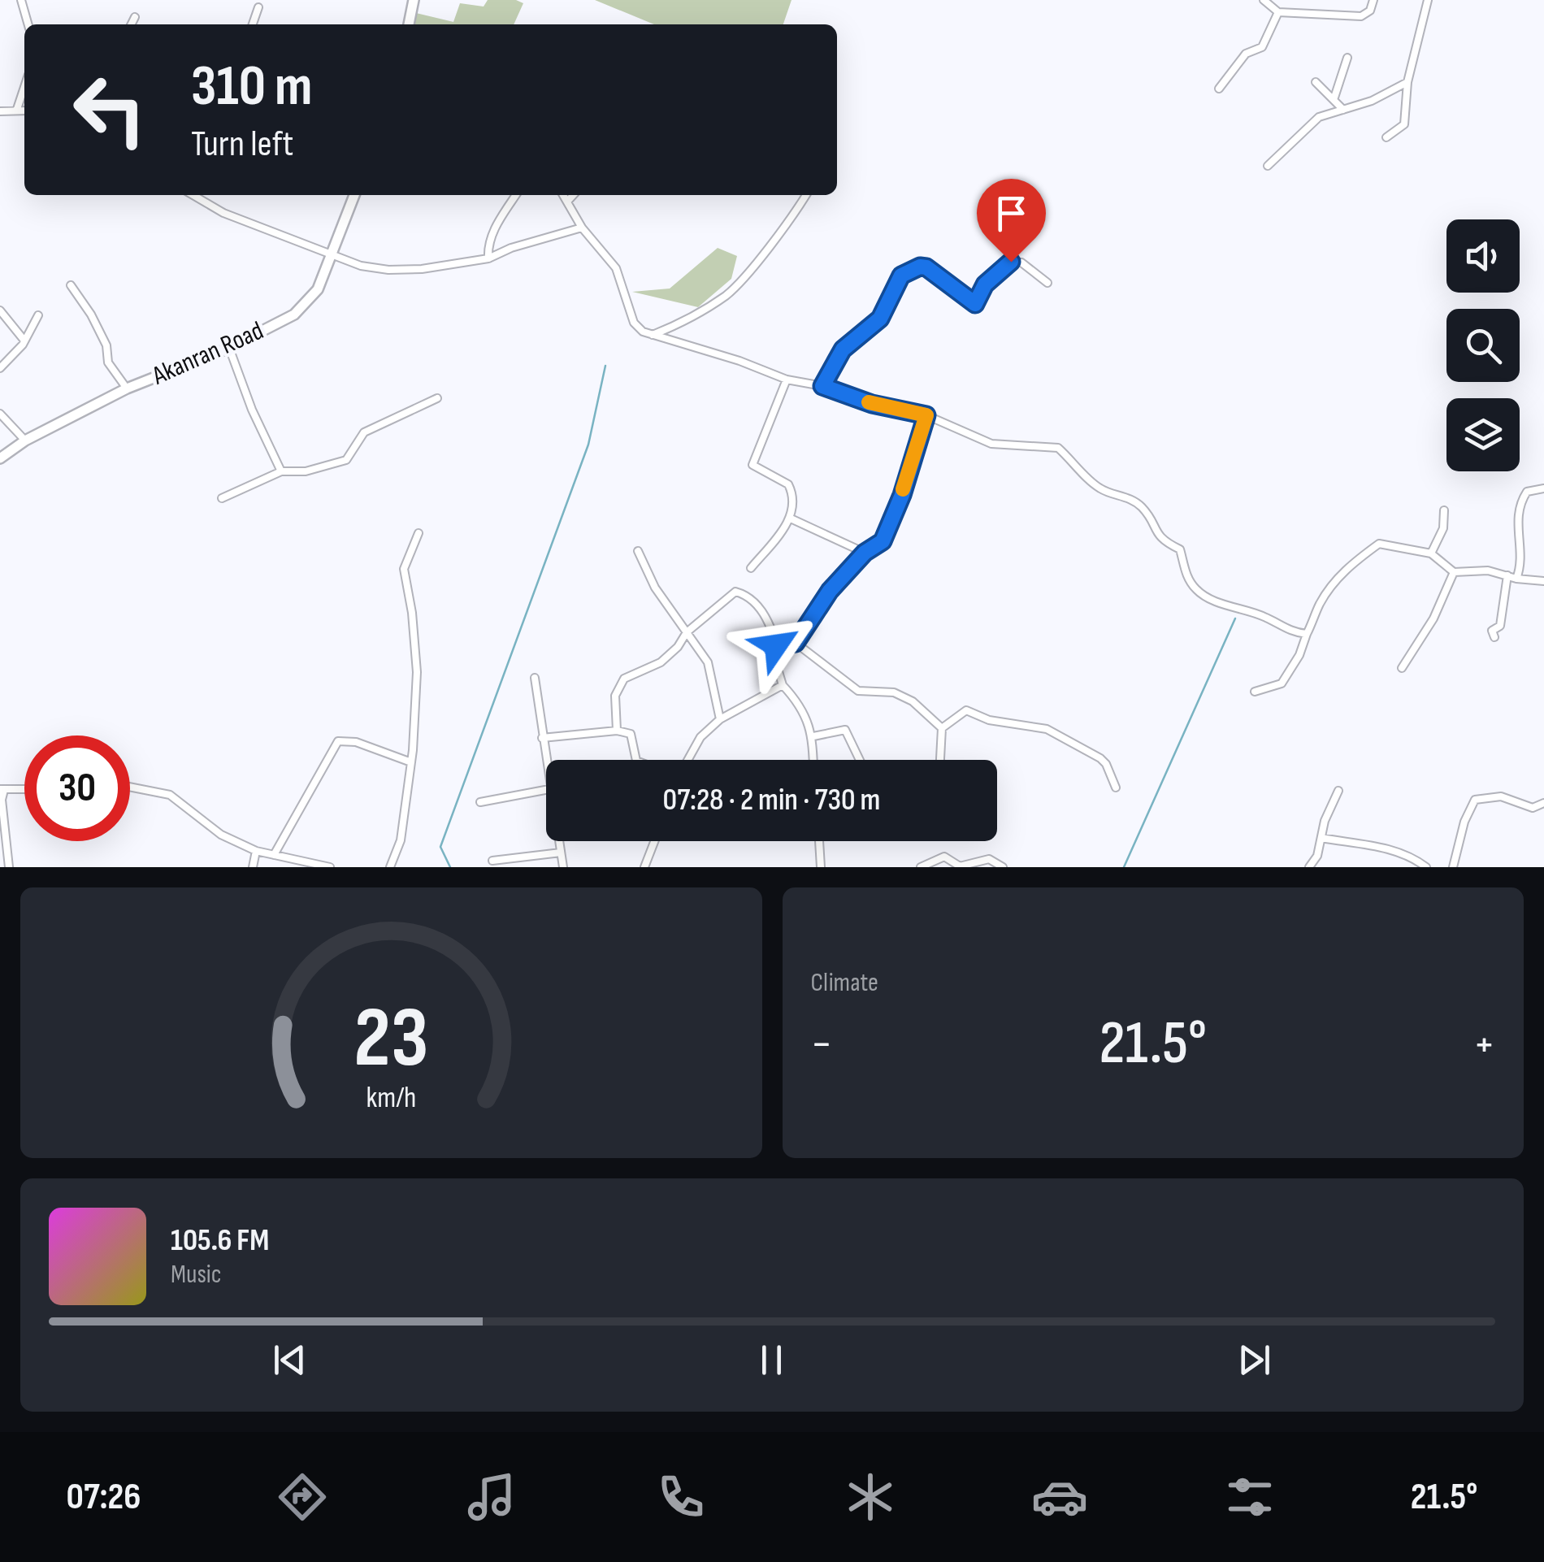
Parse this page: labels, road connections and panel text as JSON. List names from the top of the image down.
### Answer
{
  "streets": {
    "main road": ["Akanran Road"]
  },
  "page": {
    "turn": ["310 m", "Turn left"],
    "limit": "30",
    "trip": "07:28 · 2 min · 730 m",
    "tile": "Climate",
    "heat": ["−", "21.5°", "+"],
    "song": ["105.6 FM", "Music"],
    "tabs": ["07:26", "21.5°"],
    "gauge": ["23", "km/h"]
  }
}
